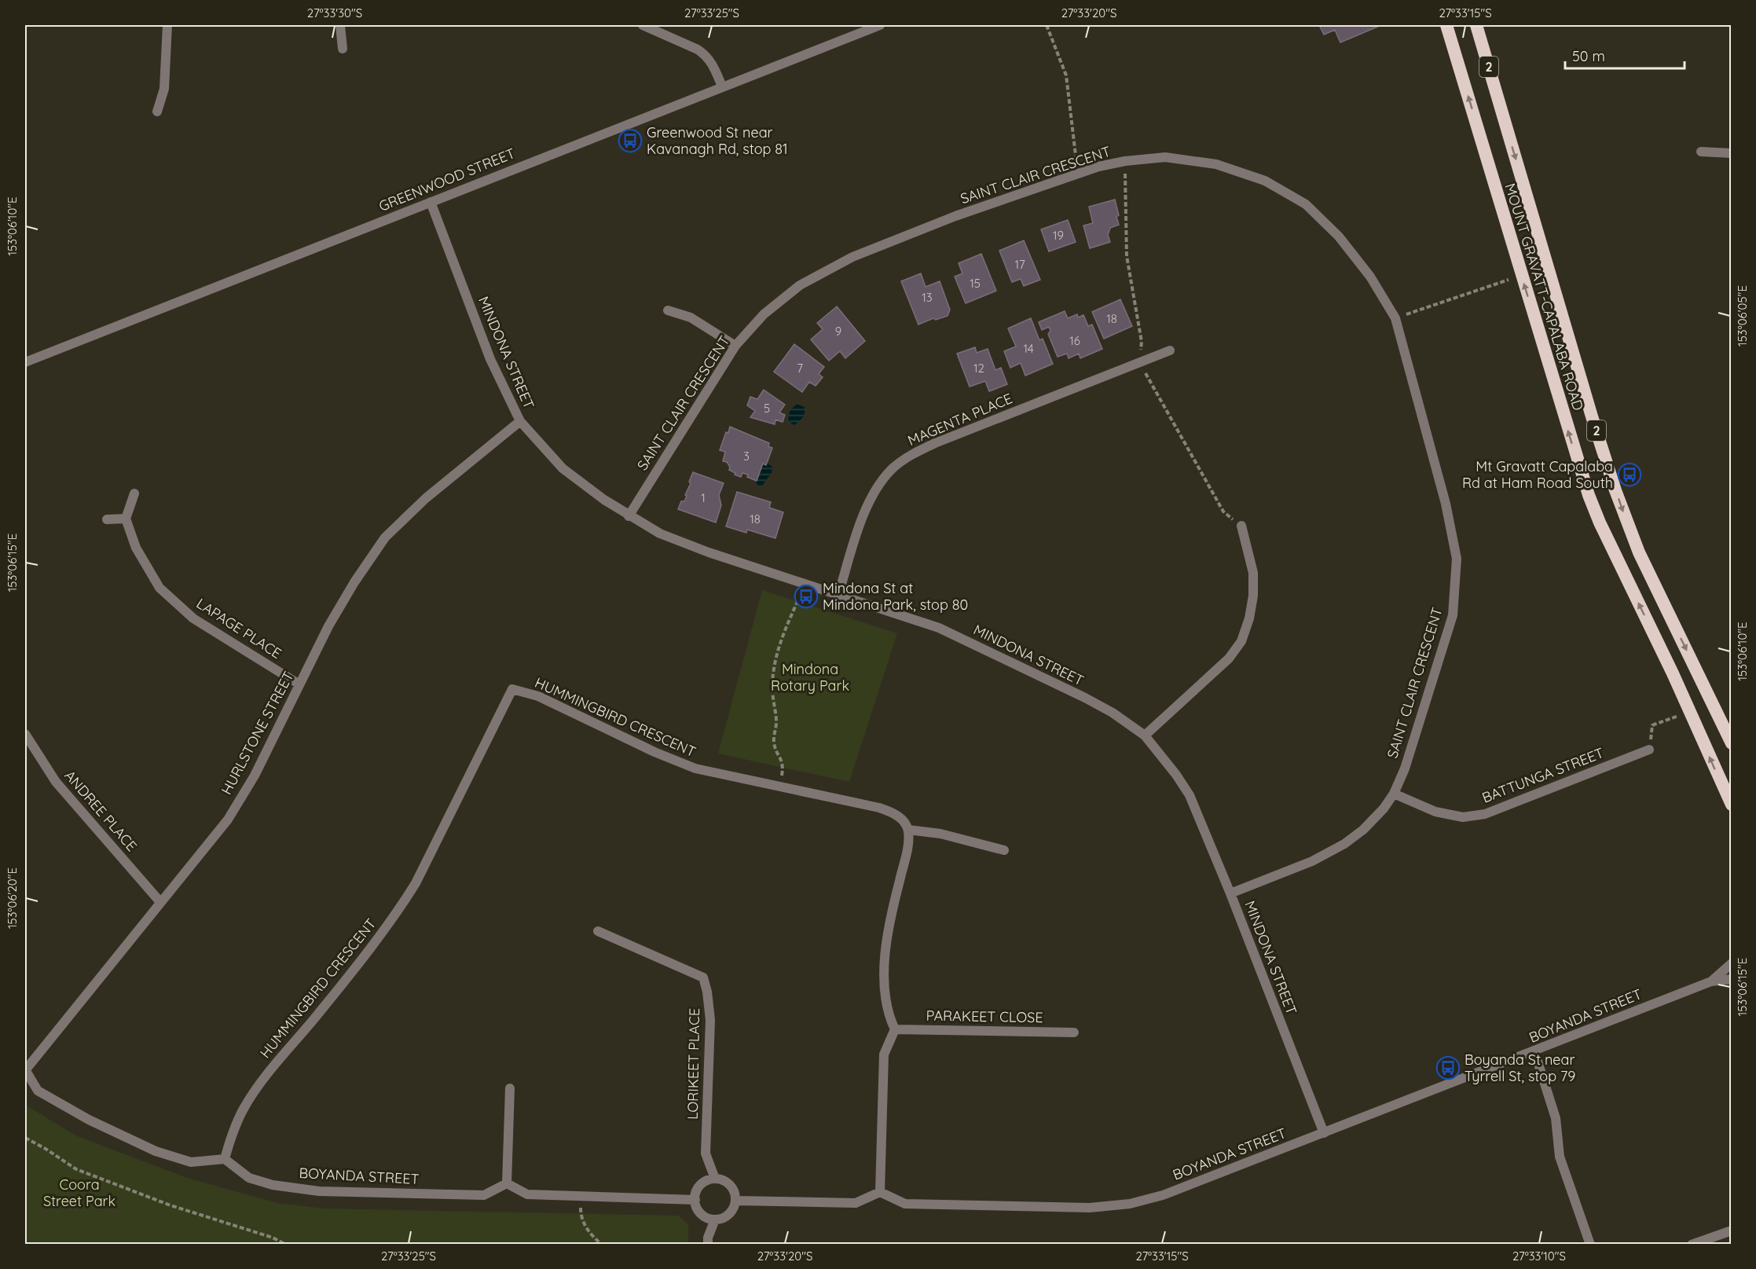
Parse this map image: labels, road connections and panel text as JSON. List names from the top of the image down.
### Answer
{
  "streets": {
    "highway": ["2", "MOUNT GRAVATT-CAPALABA ROAD"],
    "street": [
      "SAINT CLAIR CRESCENT",
      "GREENWOOD STREET",
      "MINDONA STREET",
      "MAGENTA PLACE",
      "LAPAGE PLACE",
      "HUMMINGBIRD CRESCENT",
      "HURLSTONE STREET",
      "BATTUNGA STREET",
      "ANDREE PLACE",
      "BOYANDA STREET",
      "PARAKEET CLOSE",
      "LORIKEET PLACE"
    ]
  },
  "crossings": [
    ["SAINT CLAIR CRESCENT", "MINDONA STREET"],
    ["SAINT CLAIR CRESCENT", "BATTUNGA STREET"],
    ["GREENWOOD STREET", "MINDONA STREET"],
    ["MINDONA STREET", "MAGENTA PLACE"],
    ["MINDONA STREET", "HURLSTONE STREET"],
    ["MINDONA STREET", "BOYANDA STREET"],
    ["LAPAGE PLACE", "HURLSTONE STREET"],
    ["HUMMINGBIRD CRESCENT", "BOYANDA STREET"],
    ["HURLSTONE STREET", "ANDREE PLACE"]
  ],
  "parks": ["Mindona Rotary Park", "Coora Street Park"],
  "places": {
    "bus stop": [
      "Greenwood St near Kavanagh Rd, stop 81",
      "Mt Gravatt Capalaba Rd at Ham Road South",
      "Mindona St at Mindona Park, stop 80",
      "Boyanda St near Tyrrell St, stop 79"
    ]
  },
  "house_numbers": [
    "19",
    "17",
    "15",
    "13",
    "18",
    "9",
    "16",
    "14",
    "7",
    "12",
    "5",
    "3",
    "1",
    "18"
  ],
  "scale_bar": "50 m",
  "coordinates": [
    "27°33'30\"S",
    "27°33'25\"S",
    "27°33'20\"S",
    "27°33'15\"S",
    "153°06'10\"E",
    "153°06'05\"E",
    "153°06'15\"E",
    "153°06'20\"E",
    "27°33'10\"S"
  ]
}
